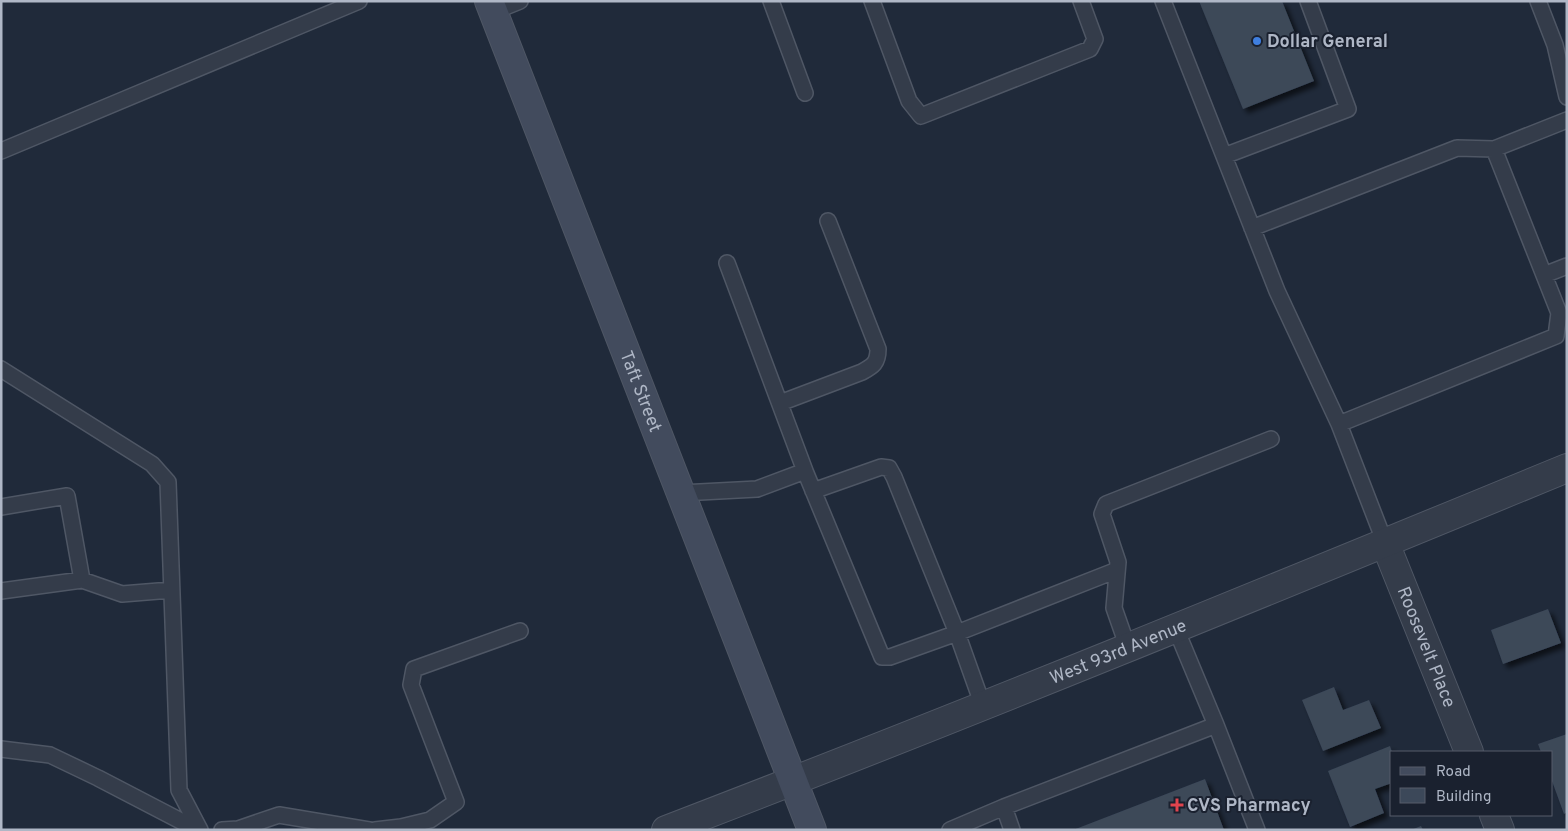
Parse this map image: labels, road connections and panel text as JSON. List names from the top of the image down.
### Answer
{
  "streets": {
    "main road": ["Taft Street"],
    "street": ["Roosevelt Place", "West 93rd Avenue"]
  },
  "crossings": [
    ["Taft Street", "West 93rd Avenue"],
    ["Roosevelt Place", "West 93rd Avenue"]
  ],
  "places": {
    "other": ["Dollar General"],
    "health": ["CVS Pharmacy"]
  },
  "legend": ["Road", "Building"]
}
